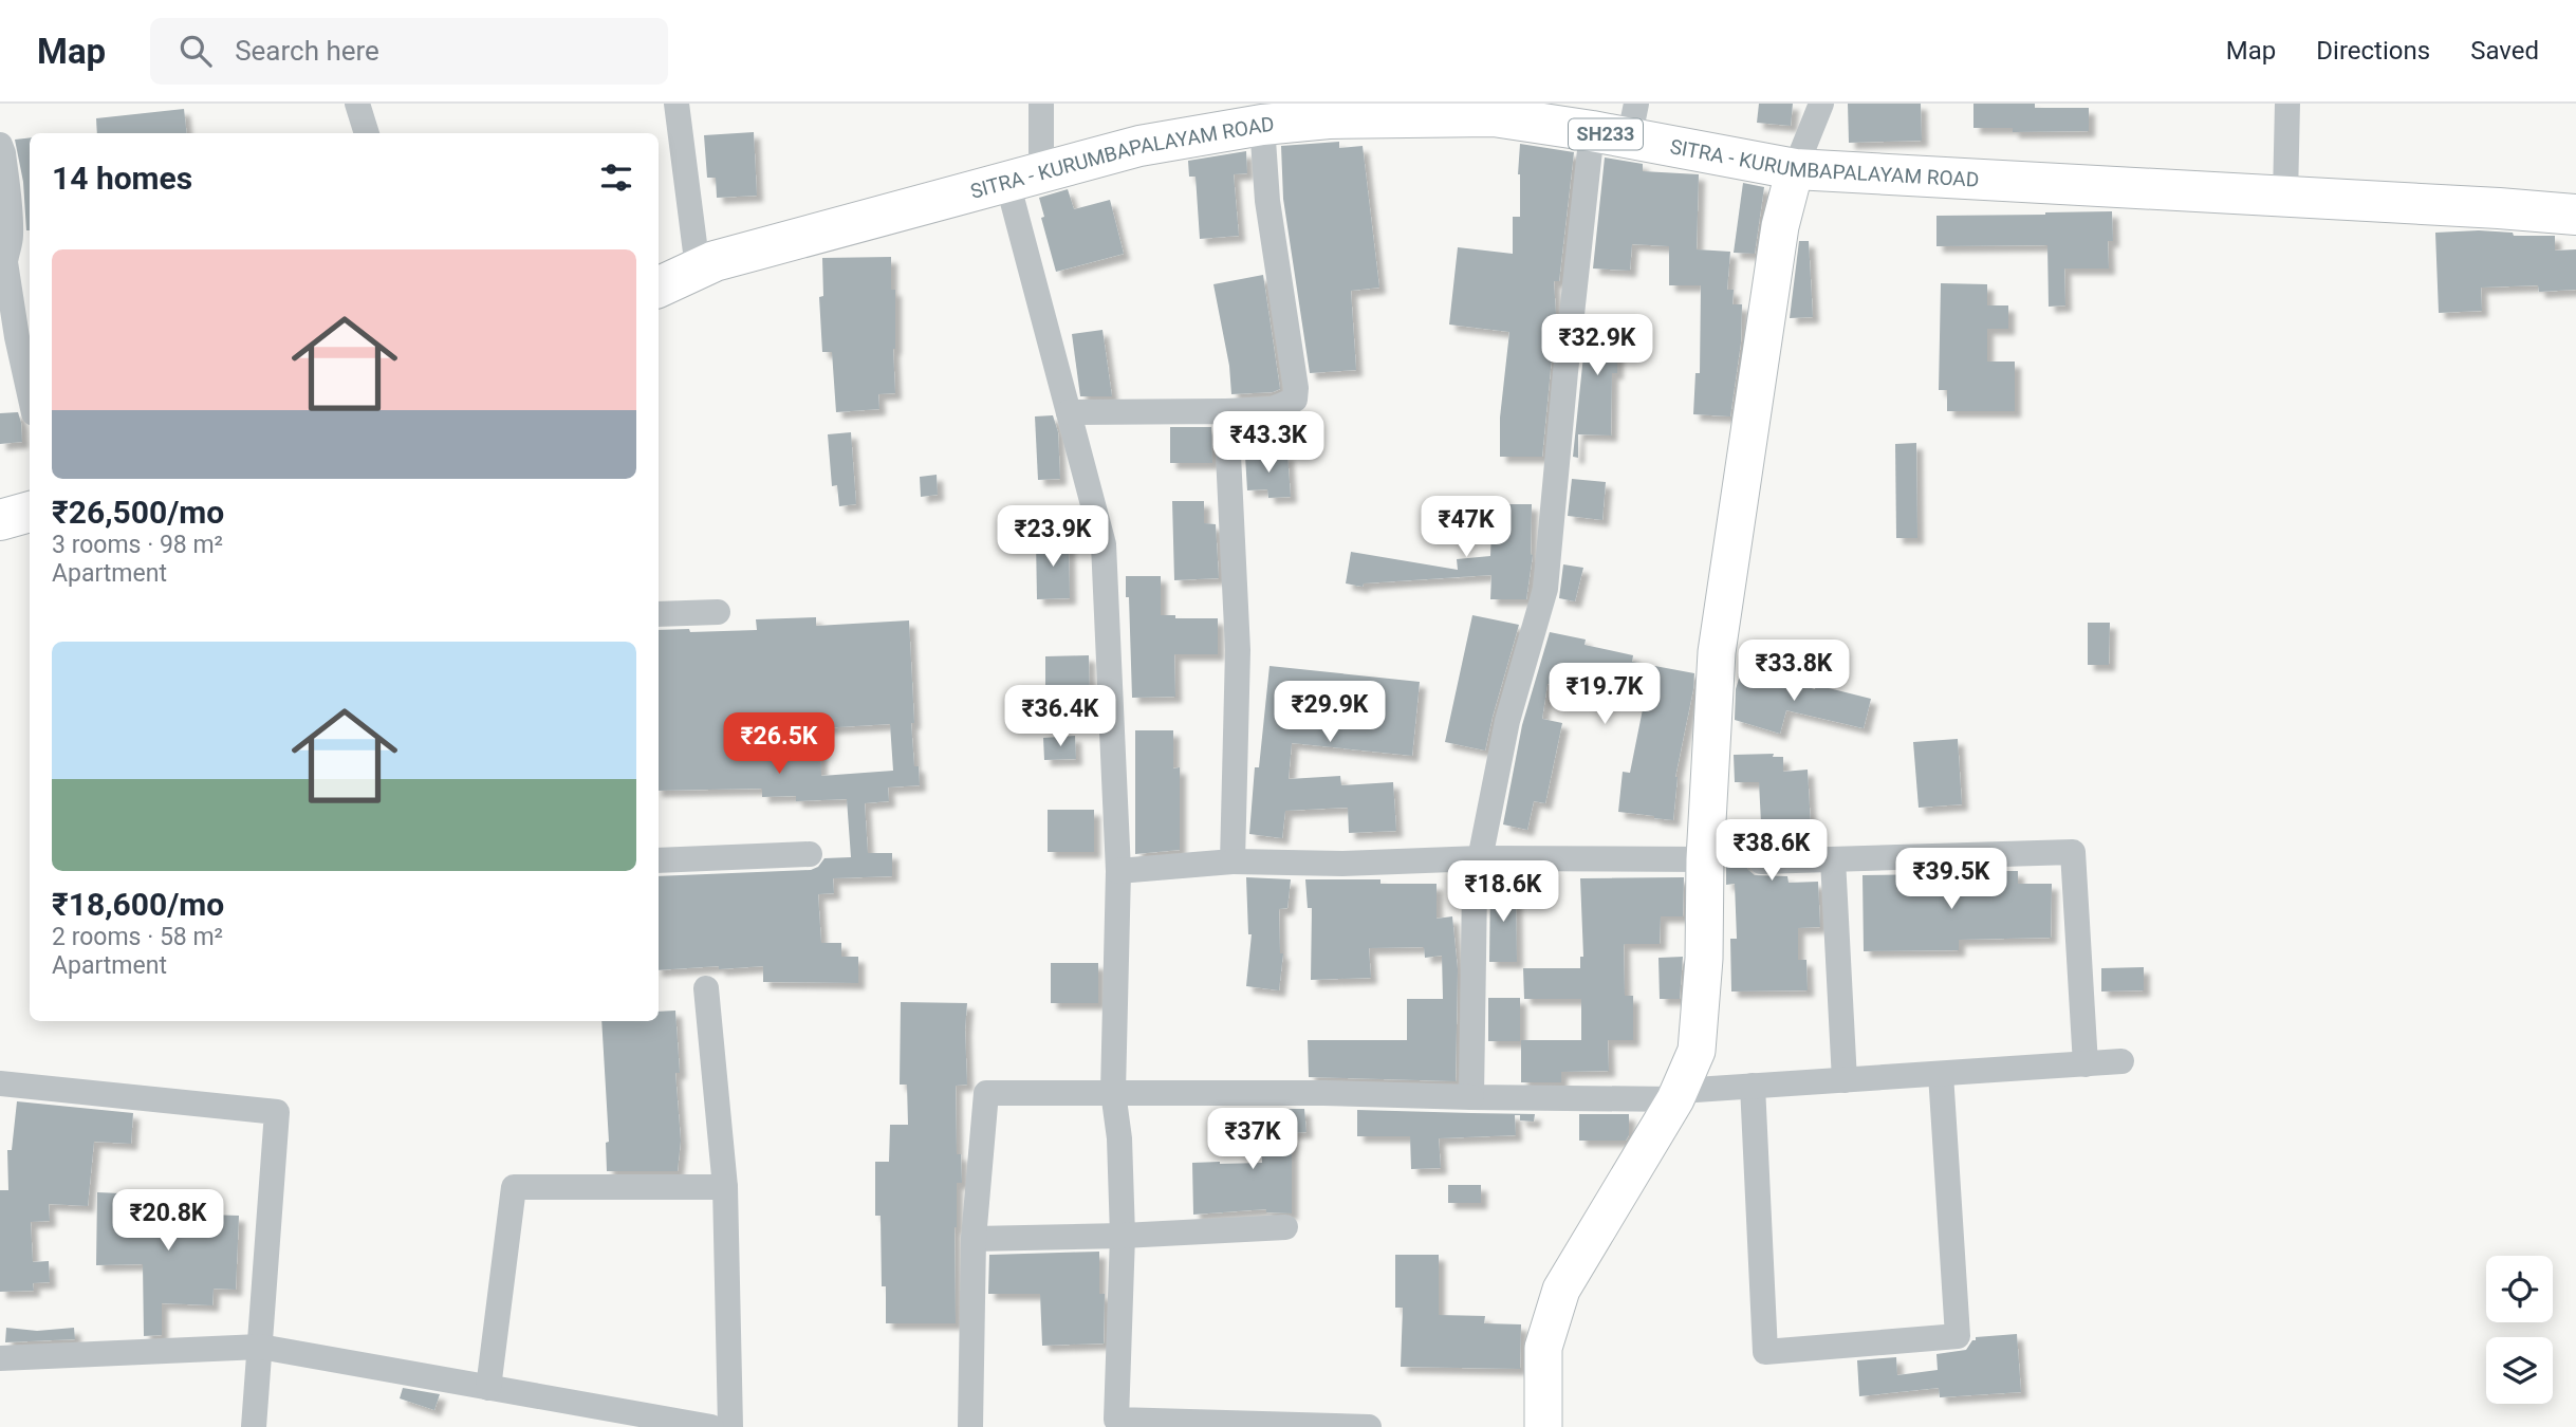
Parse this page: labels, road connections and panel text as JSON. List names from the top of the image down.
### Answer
{
  "streets": {
    "main road": ["SH233", "SITRA - KURUMBAPALAYAM ROAD"]
  },
  "page": {
    "header": "Map",
    "search": "Search here",
    "nav": ["Map", "Directions", "Saved"],
    "heading": "14 homes",
    "list": [
      {
        "name": "₹26,500/mo",
        "note": "3 rooms · 98 m² · Apartment"
      },
      {
        "name": "₹18,600/mo",
        "note": "2 rooms · 58 m² · Apartment"
      }
    ],
    "price": [
      "₹32.9K",
      "₹43.3K",
      "₹47K",
      "₹23.9K",
      "₹33.8K",
      "₹19.7K",
      "₹29.9K",
      "₹36.4K",
      "₹26.5K",
      "₹38.6K",
      "₹39.5K",
      "₹18.6K",
      "₹37K",
      "₹20.8K"
    ]
  }
}
